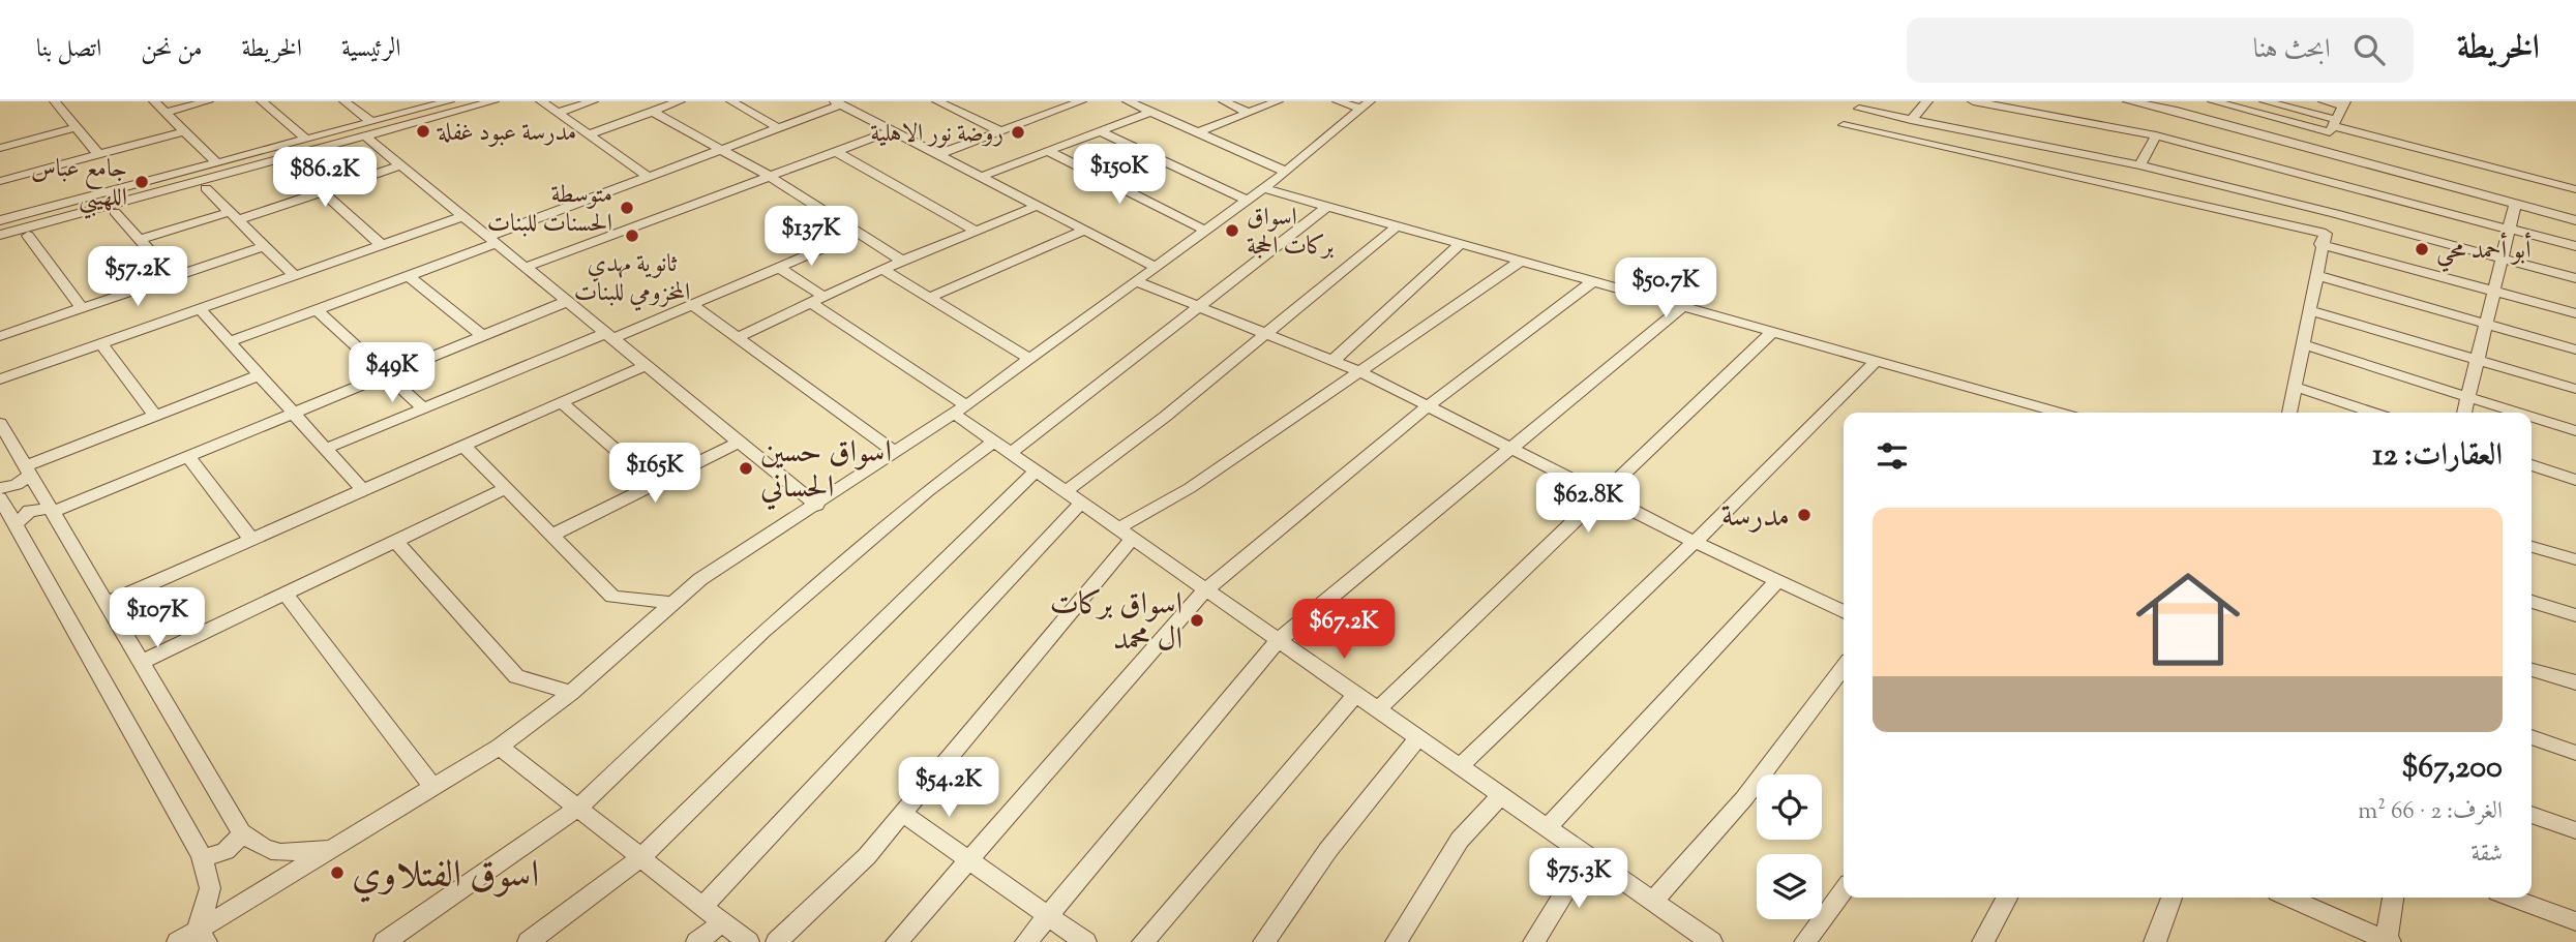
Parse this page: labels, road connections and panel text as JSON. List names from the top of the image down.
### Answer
{
  "places": [
    "مدرسة عبود غفلة",
    "روضة نور الاهلية",
    "جامع عباس اللهيبي",
    "متوسطة الحسنات للبنات",
    "اسواق بركات الحجة",
    "ثانوية مهدي المخزومي للبنات",
    "أبو أحمد محي",
    "اسواق حسين الحساني",
    "مدرسة",
    "اسواق بركات ال محمد",
    "اسوق الفتلاوي"
  ],
  "page": {
    "header": "الخريطة",
    "search": "ابحث هنا",
    "nav": [
      "الرئيسية",
      "الخريطة",
      "من نحن",
      "اتصل بنا"
    ],
    "price": [
      "$150K",
      "$86.2K",
      "$137K",
      "$57.2K",
      "$50.7K",
      "$49K",
      "$165K",
      "$62.8K",
      "$107K",
      "$67.2K",
      "$54.2K",
      "$75.3K"
    ],
    "heading": "العقارات: 12",
    "list": [
      {
        "name": "$67,200",
        "note": "الغرف: 2 · 66 m² · شقة"
      }
    ]
  }
}
